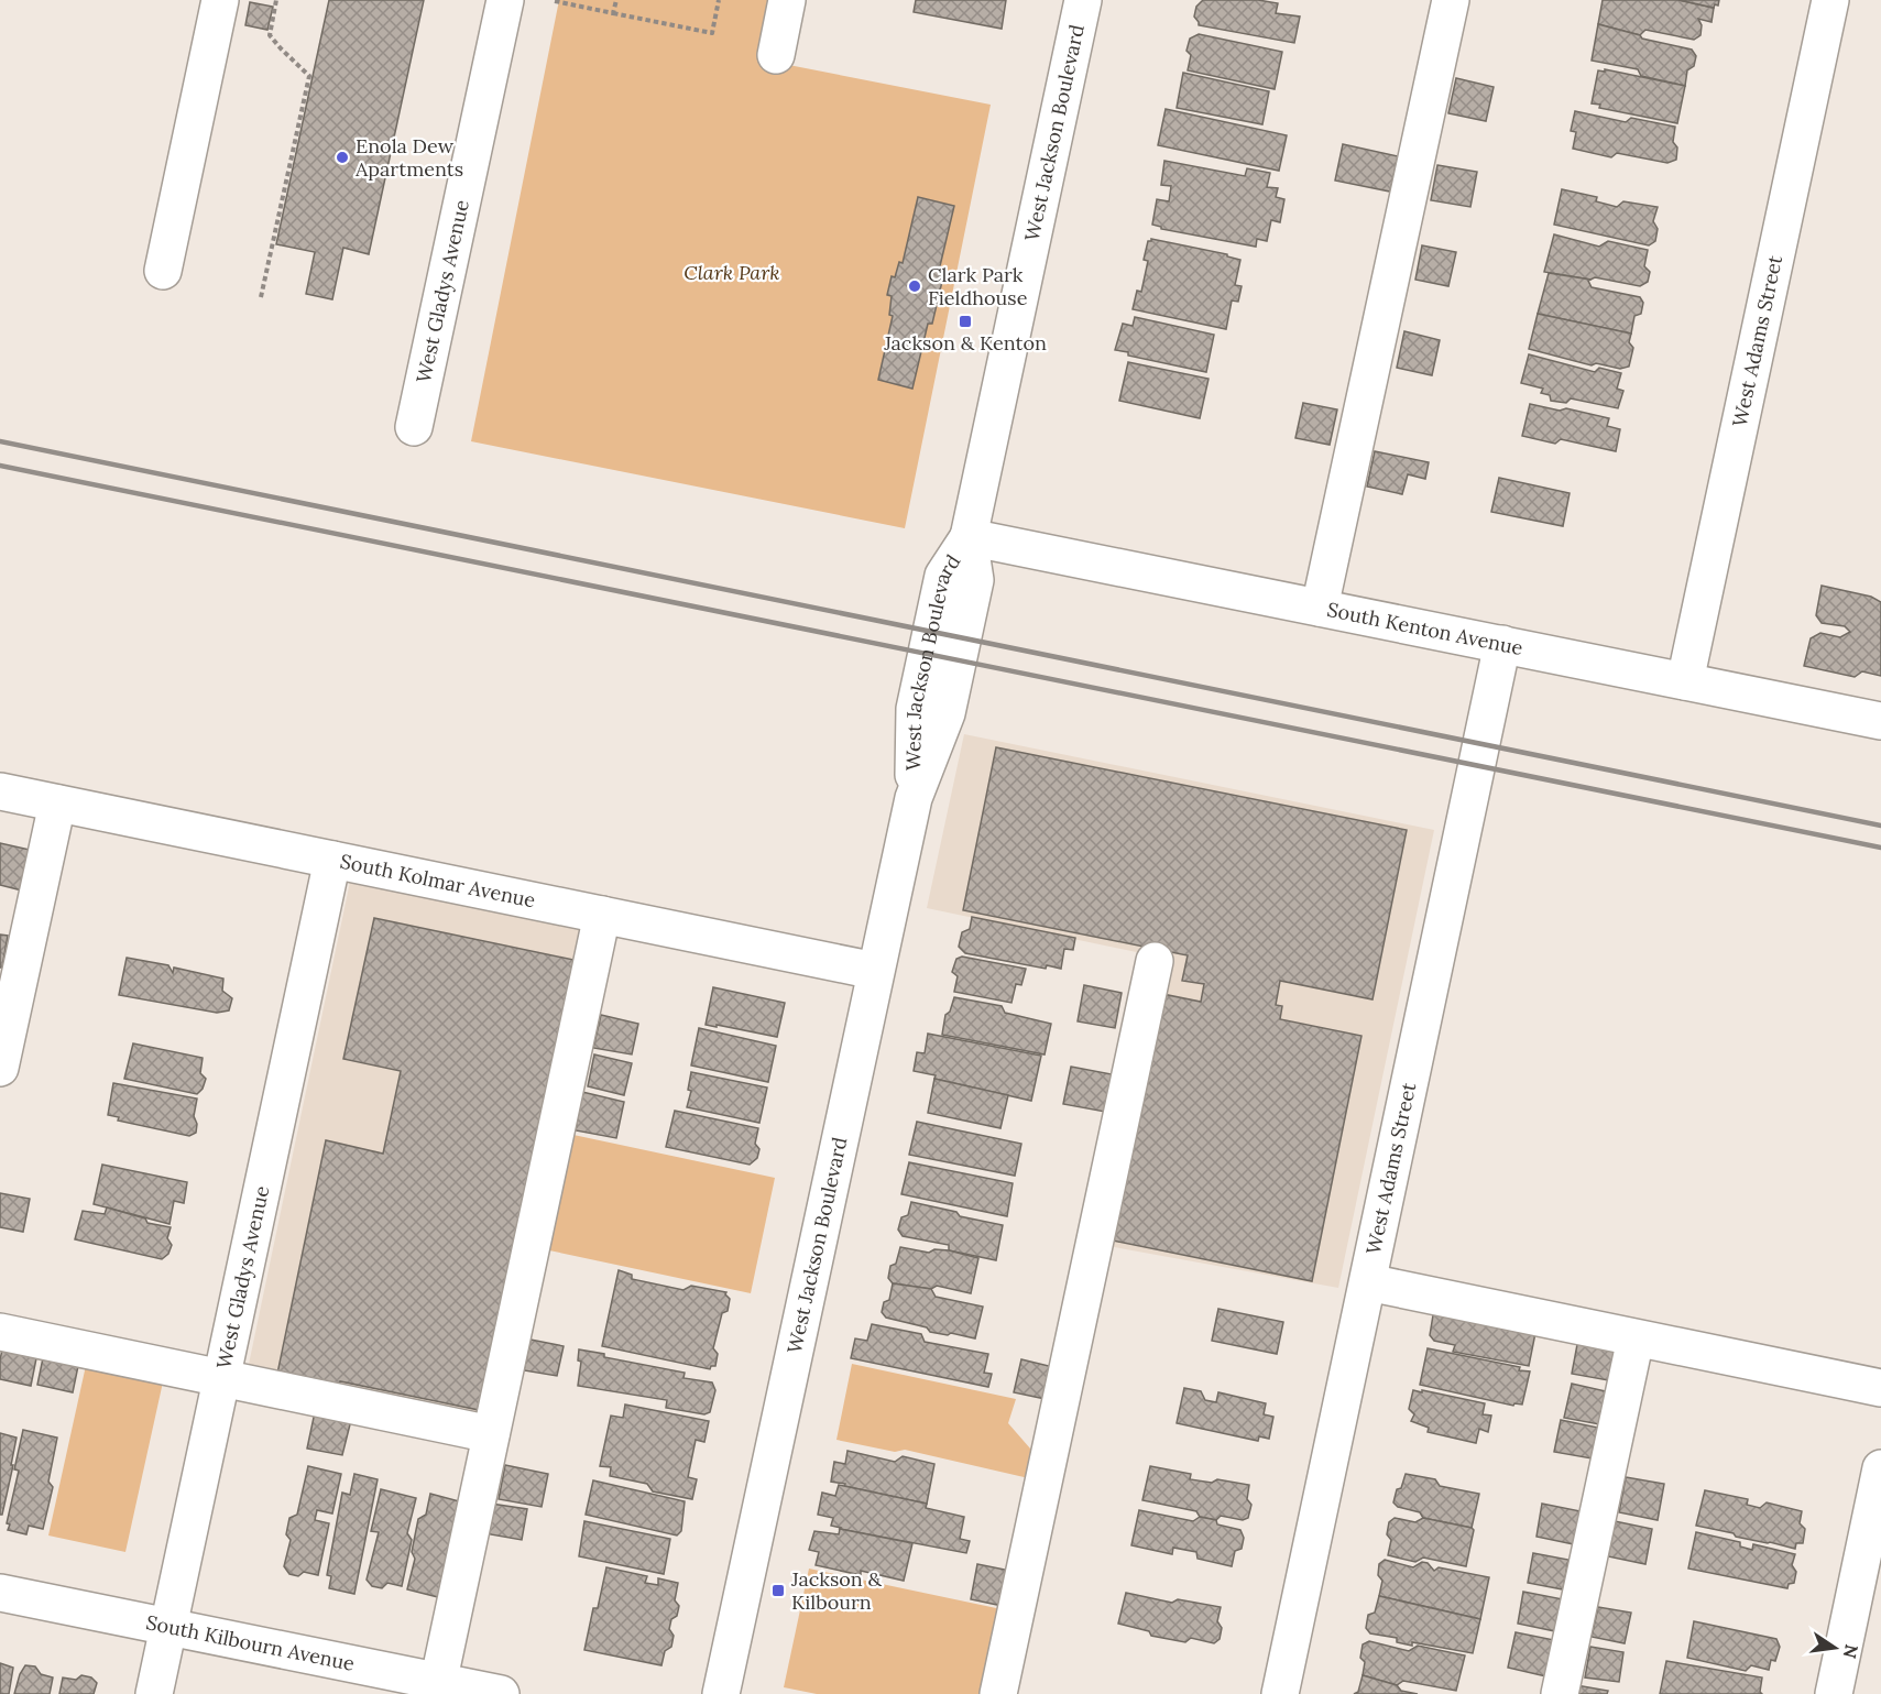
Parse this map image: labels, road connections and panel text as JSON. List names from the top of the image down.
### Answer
{
  "streets": {
    "street": [
      "West Jackson Boulevard",
      "West Gladys Avenue",
      "West Adams Street",
      "South Kenton Avenue",
      "South Kolmar Avenue",
      "South Kilbourn Avenue"
    ]
  },
  "crossings": [
    ["West Jackson Boulevard", "South Kenton Avenue"],
    ["West Jackson Boulevard", "South Kolmar Avenue"],
    ["West Gladys Avenue", "South Kolmar Avenue"],
    ["West Gladys Avenue", "South Kilbourn Avenue"],
    ["West Adams Street", "South Kenton Avenue"]
  ],
  "parks": ["Clark Park"],
  "places": {
    "other": ["Enola Dew Apartments", "Clark Park Fieldhouse"],
    "transit": ["Jackson & Kenton", "Jackson & Kilbourn"]
  },
  "north": "right"
}
